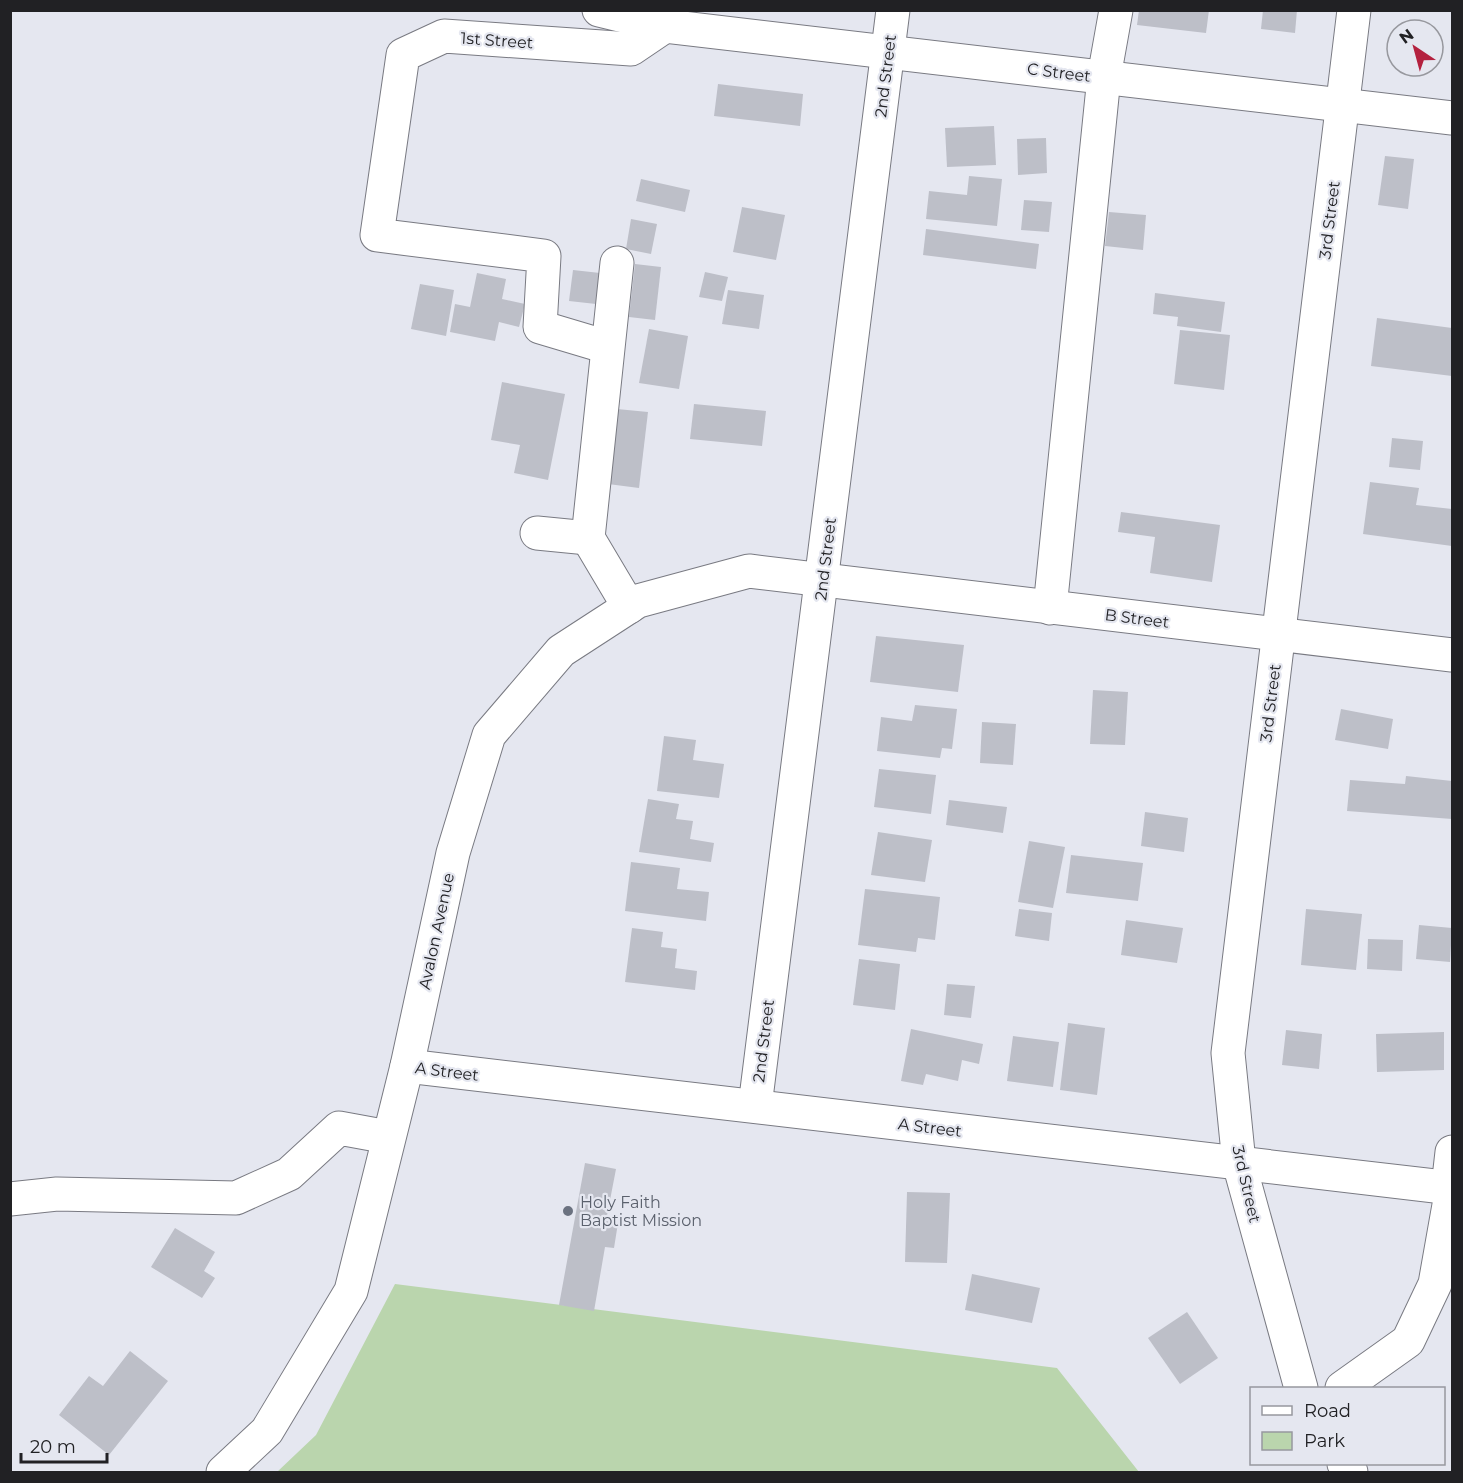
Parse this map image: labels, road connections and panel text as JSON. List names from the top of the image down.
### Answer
{
  "streets": {
    "street": [
      "1st Street",
      "C Street",
      "2nd Street",
      "3rd Street",
      "B Street",
      "Avalon Avenue",
      "A Street"
    ]
  },
  "crossings": [
    ["1st Street", "C Street"],
    ["C Street", "2nd Street"],
    ["C Street", "3rd Street"],
    ["2nd Street", "B Street"],
    ["2nd Street", "Avalon Avenue"],
    ["2nd Street", "A Street"],
    ["3rd Street", "B Street"],
    ["3rd Street", "A Street"],
    ["B Street", "Avalon Avenue"],
    ["Avalon Avenue", "A Street"]
  ],
  "places": ["Holy Faith Baptist Mission"],
  "legend": ["Road", "Park"],
  "scale_bar": "20 m",
  "north": "top left"
}
